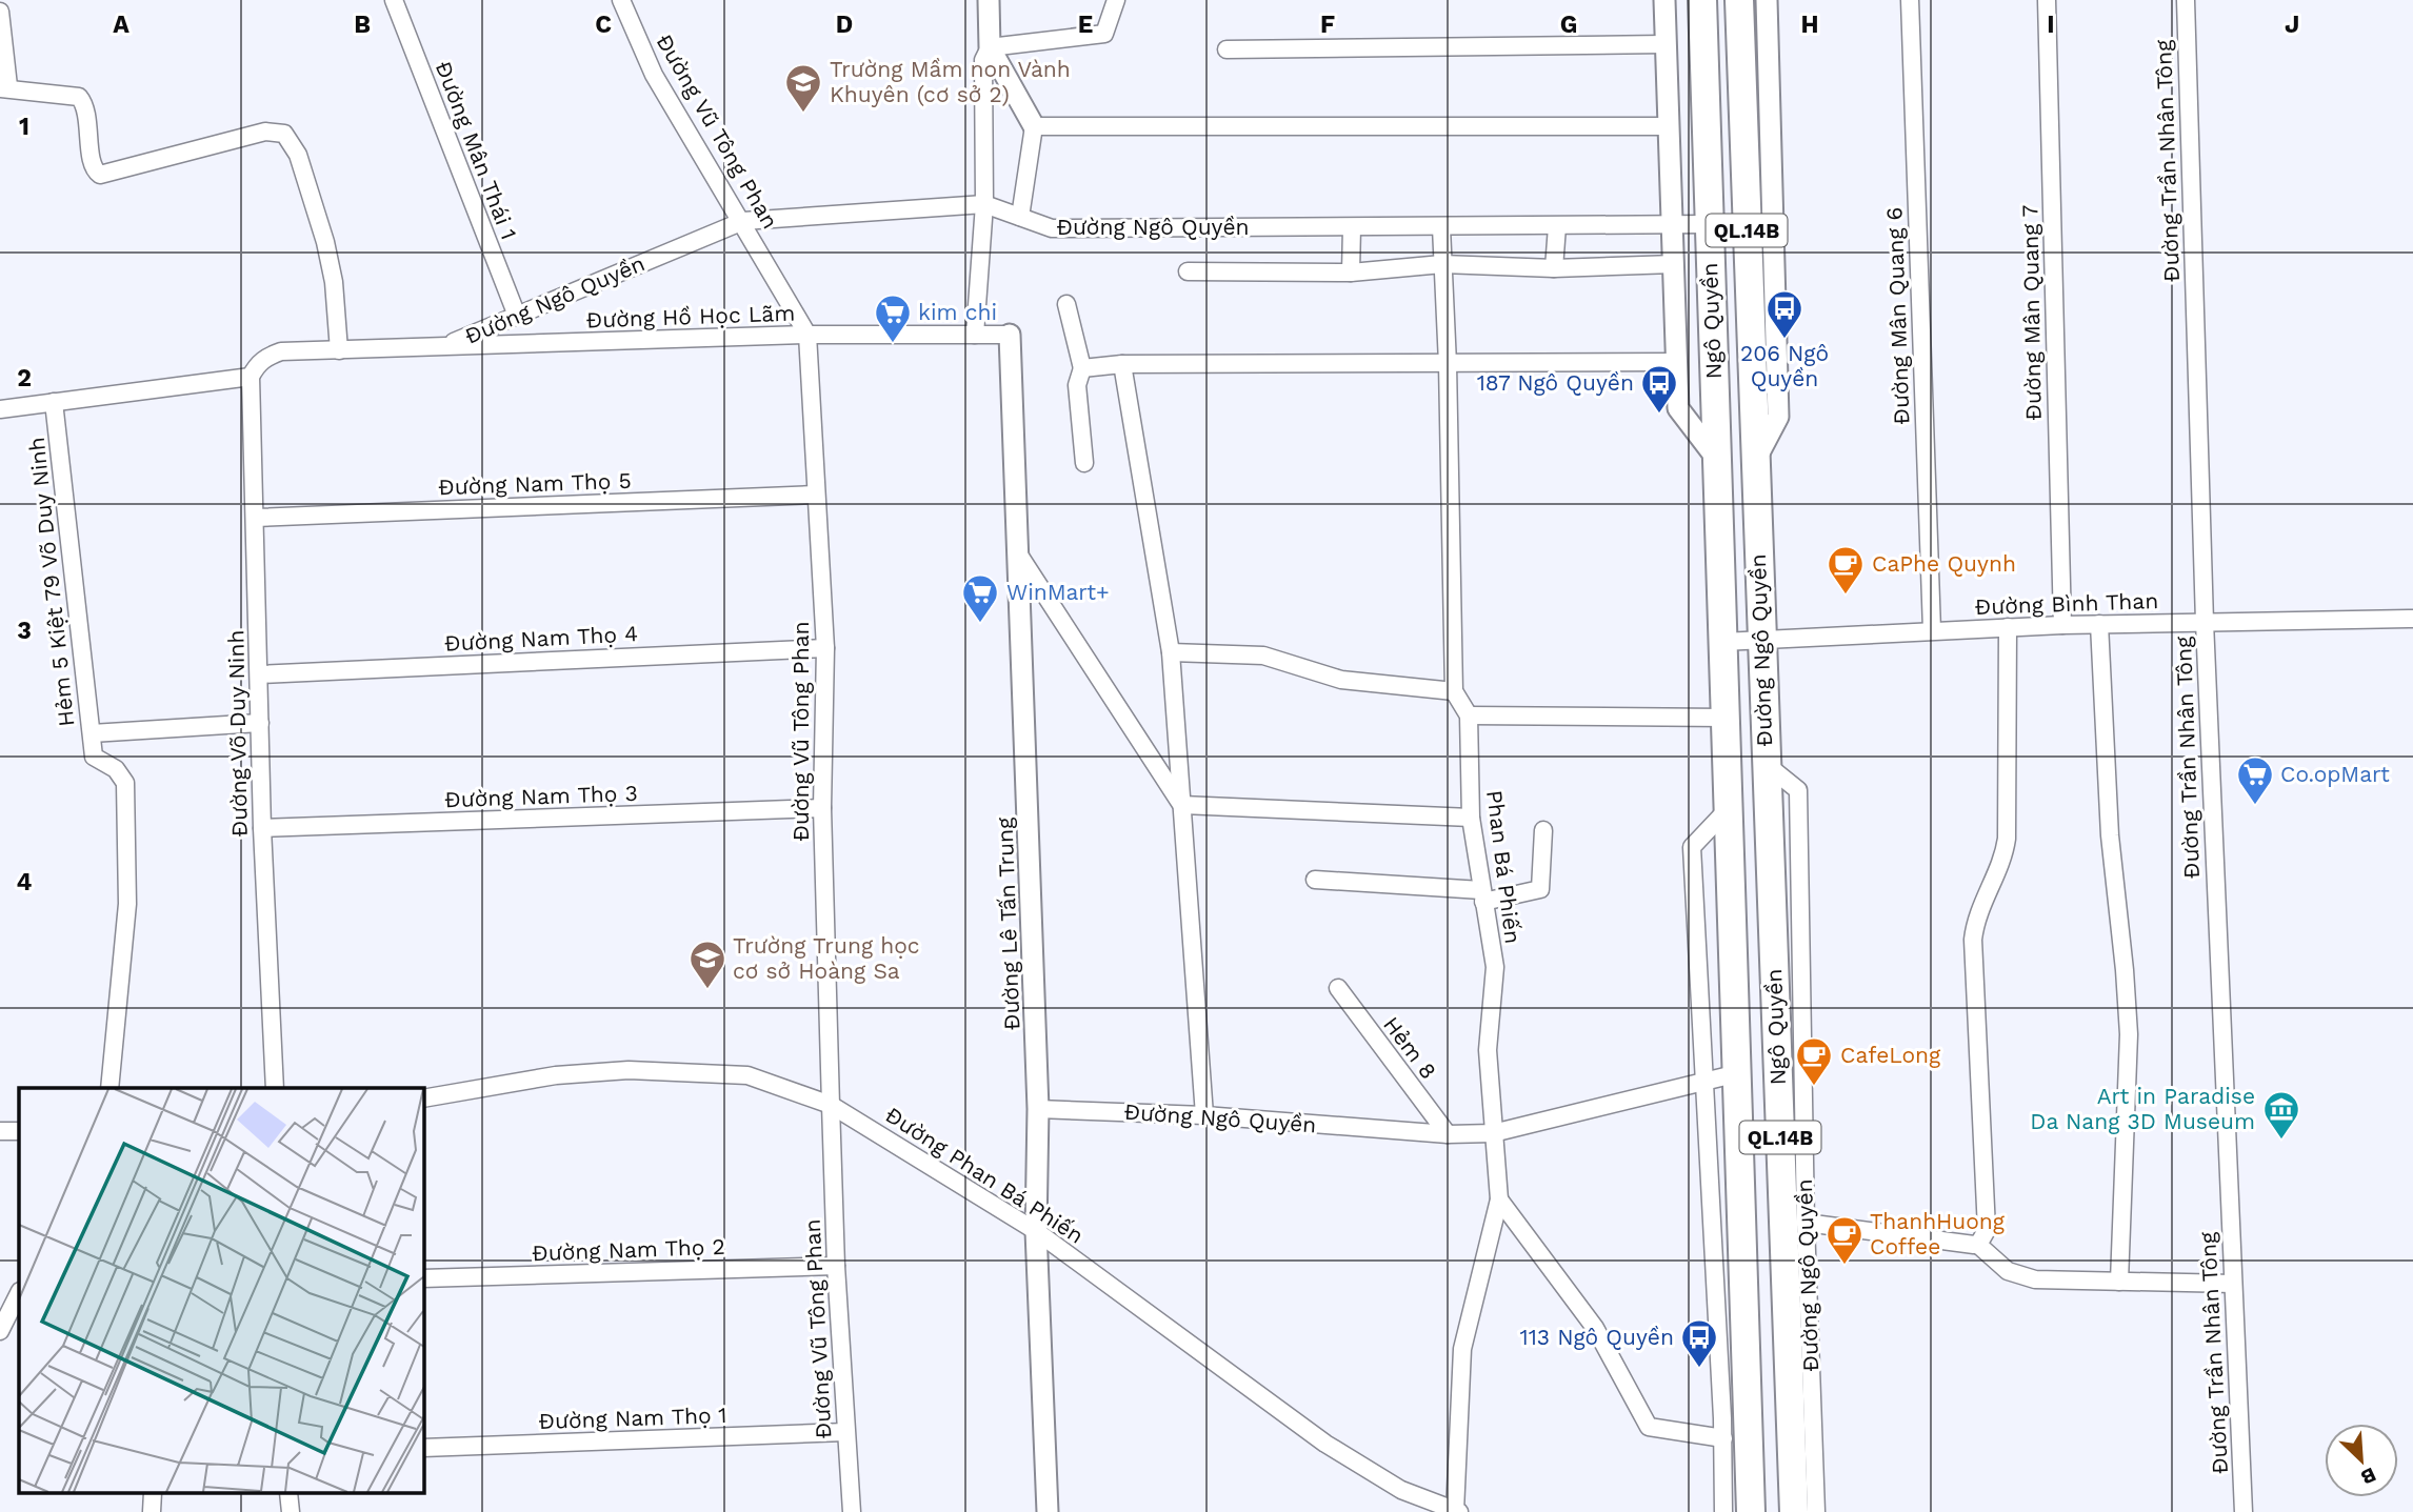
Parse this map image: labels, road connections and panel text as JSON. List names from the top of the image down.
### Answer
{
  "streets": {
    "highway": ["Đường Ngô Quyền", "QL.14B", "Ngô Quyền"],
    "street": [
      "Đường Vũ Tông Phan",
      "Đường Mân Thái 1",
      "Đường Trần Nhân Tông",
      "Đường Mân Quang 7",
      "Đường Mân Quang 6",
      "Đường Hồ Học Lãm",
      "Đường Nam Thọ 5",
      "Hẻm 5 Kiệt 79 Võ Duy Ninh",
      "Đường Bình Than",
      "Đường Nam Thọ 4",
      "Đường Võ Duy Ninh",
      "Đường Nam Thọ 3",
      "Phan Bá Phiến",
      "Đường Lê Tấn Trung",
      "Hẻm 8",
      "Đường Phan Bá Phiến",
      "Đường Nam Thọ 2",
      "Đường Nam Thọ 1"
    ]
  },
  "crossings": [
    ["Đường Vũ Tông Phan", "Đường Ngô Quyền"],
    ["Đường Vũ Tông Phan", "Đường Hồ Học Lãm"],
    ["Đường Vũ Tông Phan", "Đường Nam Thọ 5"],
    ["Đường Vũ Tông Phan", "Đường Nam Thọ 4"],
    ["Đường Vũ Tông Phan", "Đường Nam Thọ 3"],
    ["Đường Vũ Tông Phan", "Đường Phan Bá Phiến"],
    ["Đường Vũ Tông Phan", "Đường Nam Thọ 2"],
    ["Đường Vũ Tông Phan", "Đường Nam Thọ 1"],
    ["Đường Mân Thái 1", "Đường Ngô Quyền"],
    ["Đường Trần Nhân Tông", "Đường Bình Than"],
    ["Đường Ngô Quyền", "Đường Hồ Học Lãm"],
    ["Đường Ngô Quyền", "Ngô Quyền"],
    ["Đường Ngô Quyền", "Đường Bình Than"],
    ["Đường Ngô Quyền", "Phan Bá Phiến"],
    ["Đường Ngô Quyền", "Đường Lê Tấn Trung"],
    ["Đường Ngô Quyền", "Hẻm 8"],
    ["Đường Mân Quang 7", "Đường Bình Than"],
    ["Đường Mân Quang 6", "Đường Bình Than"],
    ["Đường Hồ Học Lãm", "Đường Võ Duy Ninh"],
    ["Đường Hồ Học Lãm", "Đường Lê Tấn Trung"],
    ["Ngô Quyền", "Đường Bình Than"],
    ["Đường Nam Thọ 5", "Đường Võ Duy Ninh"],
    ["Đường Nam Thọ 4", "Đường Võ Duy Ninh"],
    ["Đường Võ Duy Ninh", "Đường Nam Thọ 3"],
    ["Phan Bá Phiến", "Đường Phan Bá Phiến"],
    ["Đường Lê Tấn Trung", "Đường Phan Bá Phiến"]
  ],
  "places": {
    "school or university": ["Trường Mầm non Vành Khuyên (cơ sở 2)", "Trường Trung học cơ sở Hoàng Sa"],
    "bus stop": ["206 Ngô Quyền", "187 Ngô Quyền", "113 Ngô Quyền"],
    "supermarket": ["kim chi", "WinMart+", "Co.opMart"],
    "cafe": ["CaPhe Quynh", "CafeLong", "ThanhHuong Coffee"],
    "museum": ["Art in Paradise Da Nang 3D Museum"]
  },
  "north": "bottom right",
  "grid": {
    "columns": [
      "A",
      "B",
      "C",
      "D",
      "E",
      "F",
      "G",
      "H",
      "I",
      "J"
    ],
    "rows": [
      "1",
      "2",
      "3",
      "4"
    ]
  }
}
